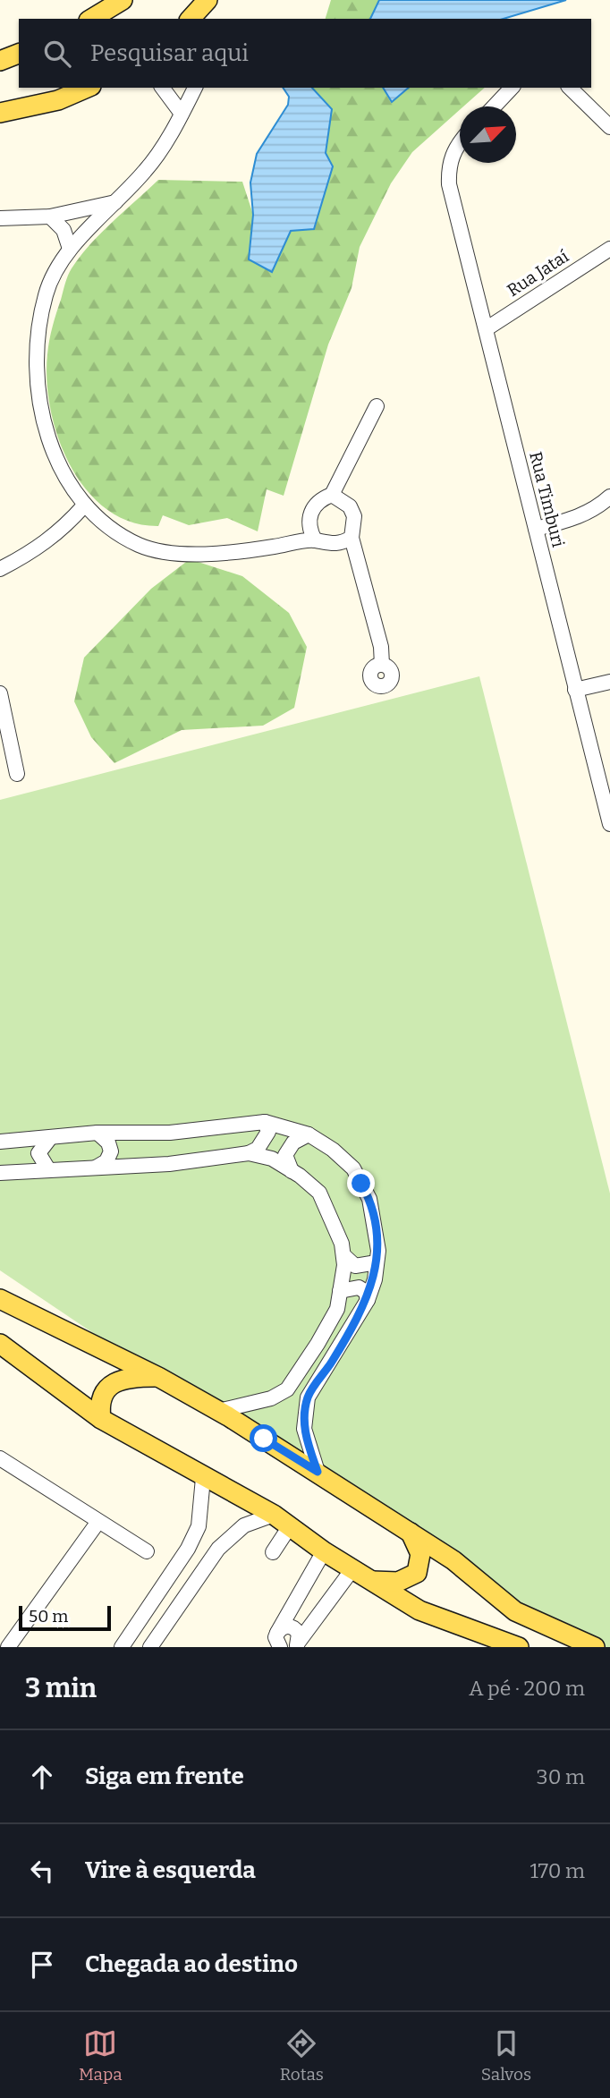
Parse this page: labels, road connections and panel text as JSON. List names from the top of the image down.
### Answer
{
  "streets": {
    "street": ["Rua Jataí", "Rua Timburi"]
  },
  "crossings": [
    ["Rua Jataí", "Rua Timburi"]
  ],
  "scale_bar": "50 m",
  "north": "top right",
  "page": {
    "search": "Pesquisar aqui",
    "scale": "50 m",
    "heading": ["3 min", "A pé · 200 m"],
    "list": [
      ["Siga em frente", "30 m"],
      ["Vire à esquerda", "170 m"],
      "Chegada ao destino"
    ],
    "nav": ["Mapa", "Rotas", "Salvos"]
  }
}
